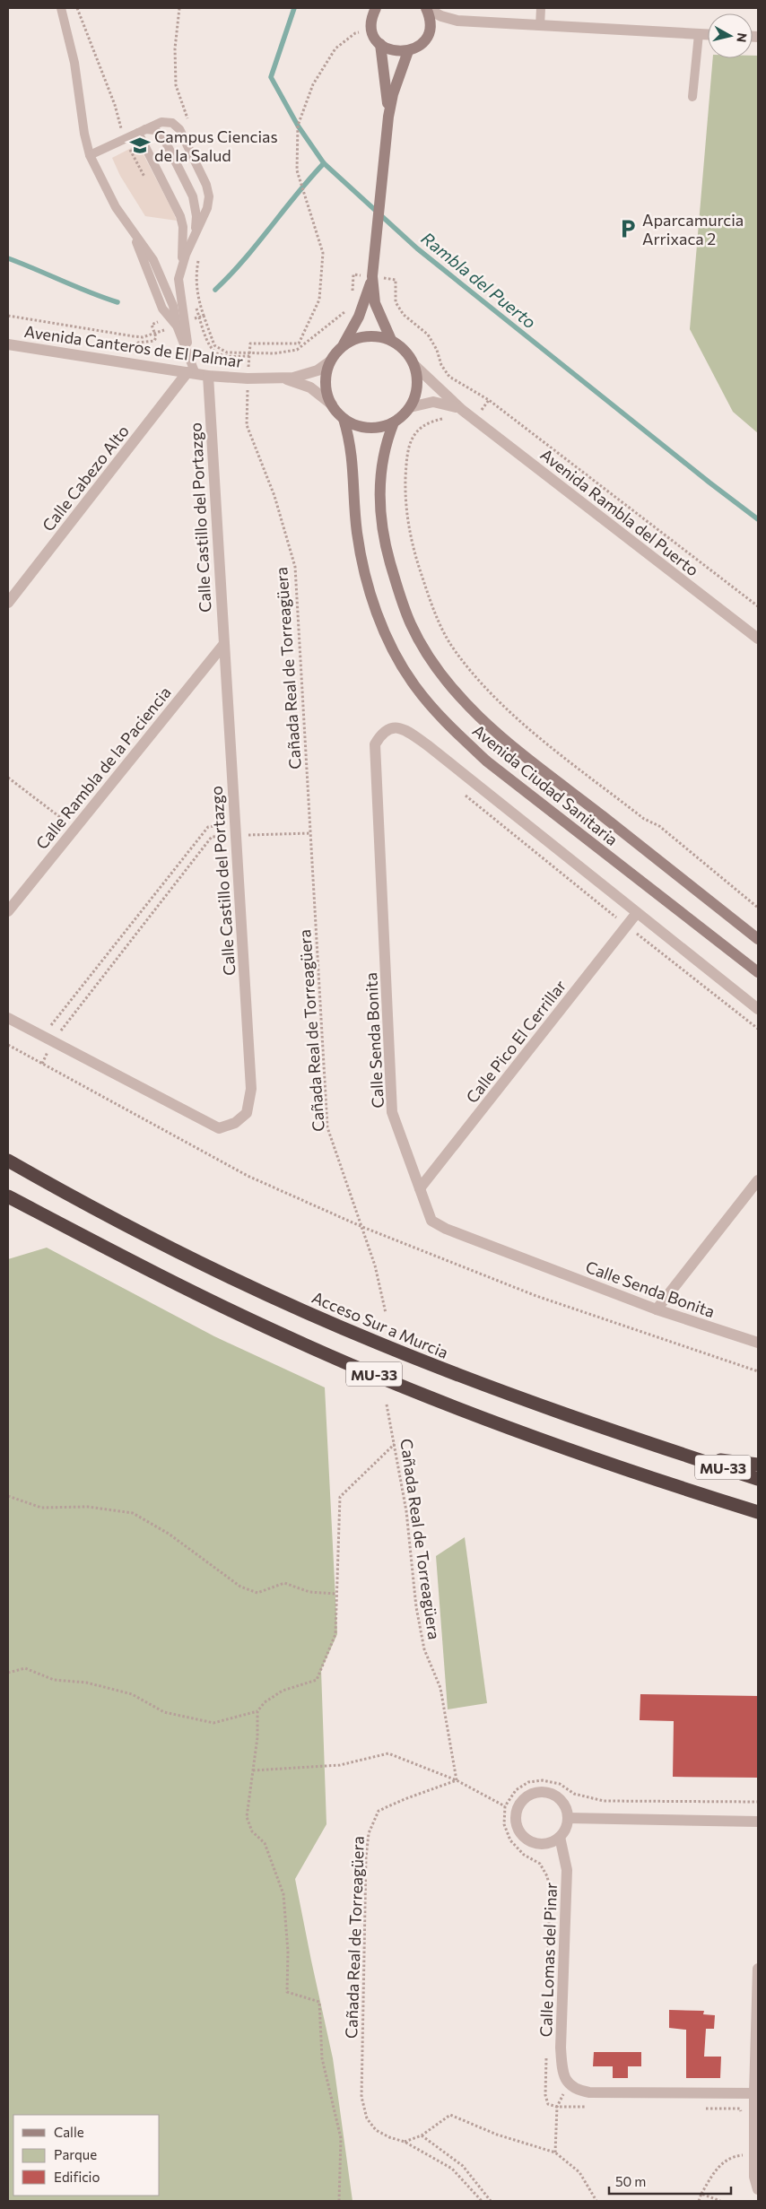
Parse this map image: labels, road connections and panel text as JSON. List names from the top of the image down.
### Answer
{
  "streets": {
    "highway": ["Acceso Sur a Murcia", "MU-33"],
    "street": [
      "Avenida Canteros de El Palmar",
      "Calle Cabezo Alto",
      "Avenida Rambla del Puerto",
      "Calle Castillo del Portazgo",
      "Calle Rambla de la Paciencia",
      "Avenida Ciudad Sanitaria",
      "Calle Senda Bonita",
      "Calle Pico El Cerrillar",
      "Calle Lomas del Pinar"
    ],
    "path": ["Cañada Real de Torreagüera"]
  },
  "crossings": [
    ["Avenida Canteros de El Palmar", "Calle Cabezo Alto"],
    ["Avenida Canteros de El Palmar", "Avenida Rambla del Puerto"],
    ["Avenida Canteros de El Palmar", "Calle Castillo del Portazgo"],
    ["Avenida Canteros de El Palmar", "Cañada Real de Torreagüera"],
    ["Avenida Canteros de El Palmar", "Avenida Ciudad Sanitaria"],
    ["Avenida Rambla del Puerto", "Avenida Ciudad Sanitaria"],
    ["Calle Castillo del Portazgo", "Calle Rambla de la Paciencia"],
    ["Calle Senda Bonita", "Calle Pico El Cerrillar"]
  ],
  "water": ["Rambla del Puerto"],
  "places": {
    "school or university": ["Campus Ciencias de la Salud"],
    "parking": ["Aparcamurcia Arrixaca 2"]
  },
  "legend": ["Calle", "Parque", "Edificio"],
  "scale_bar": "50 m",
  "north": "right"
}
